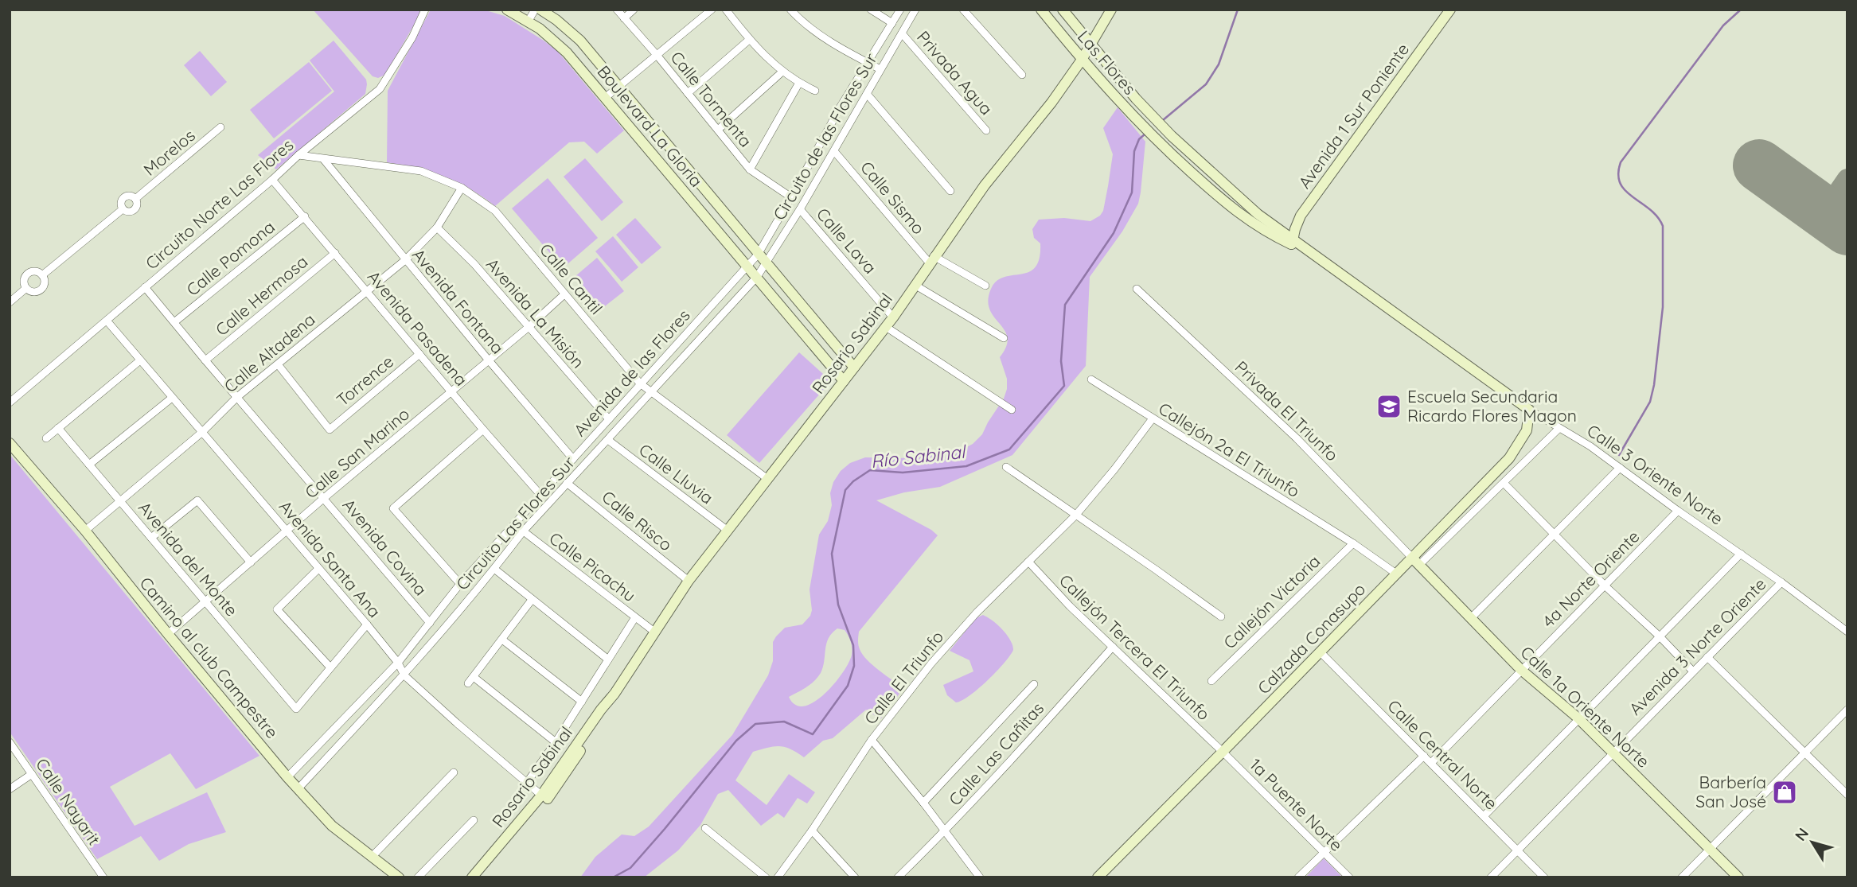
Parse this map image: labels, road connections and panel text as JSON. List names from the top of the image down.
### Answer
{
  "streets": {
    "street": [
      "Las Flores",
      "Privada Agua",
      "Calle Tormenta",
      "Avenida 1 Sur Poniente",
      "Boulevard La Gloria",
      "Circuito de las Flores Sur",
      "Morelos",
      "Calle Sismo",
      "Circuito Norte Las Flores",
      "Calle Lava",
      "Calle Pomona",
      "Calle Cantil",
      "Calle Hermosa",
      "Avenida Fontana",
      "Avenida La Misión",
      "Avenida Pasadena",
      "Rosario Sabinal",
      "Calle Altadena",
      "Avenida de las Flores",
      "Torrence",
      "Privada El Triunfo",
      "Callejón 2a El Triunfo",
      "Calle San Marino",
      "Calle Lluvia",
      "Calle 3 Oriente Norte",
      "Calle Risco",
      "Circuito Las Flores Sur",
      "Avenida Covina",
      "Avenida del Monte",
      "Avenida Santa Ana",
      "Calle Picachu",
      "4a Norte Oriente",
      "Callejón Victoria",
      "Calzada Conasupo",
      "Avenida 3 Norte Oriente",
      "Callejón Tercera El Triunfo",
      "Camino al club Campestre",
      "Calle El Triunfo",
      "Calle 1a Oriente Norte",
      "Calle Las Cañitas",
      "Calle Central Norte",
      "Calle Nayarit",
      "1a Puente Norte"
    ]
  },
  "crossings": [
    ["Las Flores", "Rosario Sabinal"],
    ["Las Flores", "Calle 3 Oriente Norte"],
    ["Privada Agua", "Circuito de las Flores Sur"],
    ["Avenida 1 Sur Poniente", "Calle 3 Oriente Norte"],
    ["Boulevard La Gloria", "Circuito de las Flores Sur"],
    ["Boulevard La Gloria", "Rosario Sabinal"],
    ["Boulevard La Gloria", "Avenida de las Flores"],
    ["Boulevard La Gloria", "Circuito Las Flores Sur"],
    ["Circuito de las Flores Sur", "Calle Sismo"],
    ["Circuito de las Flores Sur", "Calle Lava"],
    ["Circuito de las Flores Sur", "Circuito Las Flores Sur"],
    ["Calle Sismo", "Rosario Sabinal"],
    ["Circuito Norte Las Flores", "Calle Cantil"],
    ["Circuito Norte Las Flores", "Avenida Pasadena"],
    ["Circuito Norte Las Flores", "Avenida Covina"],
    ["Circuito Norte Las Flores", "Avenida Santa Ana"],
    ["Calle Lava", "Rosario Sabinal"],
    ["Calle Pomona", "Avenida Pasadena"],
    ["Calle Pomona", "Avenida Covina"],
    ["Calle Cantil", "Avenida Fontana"],
    ["Calle Cantil", "Rosario Sabinal"],
    ["Calle Cantil", "Calle Altadena"],
    ["Calle Cantil", "Avenida de las Flores"],
    ["Calle Cantil", "Calle San Marino"],
    ["Calle Cantil", "Circuito Las Flores Sur"],
    ["Calle Hermosa", "Avenida Pasadena"],
    ["Calle Hermosa", "Avenida Covina"],
    ["Avenida Fontana", "Calle Altadena"],
    ["Avenida Fontana", "Avenida de las Flores"],
    ["Avenida Fontana", "Calle San Marino"],
    ["Avenida La Misión", "Calle Altadena"],
    ["Avenida La Misión", "Avenida de las Flores"],
    ["Avenida La Misión", "Calle San Marino"],
    ["Avenida Pasadena", "Calle Altadena"],
    ["Avenida Pasadena", "Avenida de las Flores"],
    ["Avenida Pasadena", "Torrence"],
    ["Avenida Pasadena", "Calle San Marino"],
    ["Rosario Sabinal", "Calle Lluvia"],
    ["Rosario Sabinal", "Calle 3 Oriente Norte"],
    ["Rosario Sabinal", "Calle Risco"],
    ["Rosario Sabinal", "Avenida Santa Ana"],
    ["Rosario Sabinal", "Calle Picachu"],
    ["Calle Altadena", "Torrence"],
    ["Calle Altadena", "Avenida Covina"],
    ["Calle Altadena", "Avenida del Monte"],
    ["Calle Altadena", "Avenida Santa Ana"],
    ["Calle Altadena", "Camino al club Campestre"],
    ["Avenida de las Flores", "Circuito Las Flores Sur"],
    ["Avenida de las Flores", "Calle Picachu"],
    ["Privada El Triunfo", "Calzada Conasupo"],
    ["Privada El Triunfo", "Calle 1a Oriente Norte"],
    ["Callejón 2a El Triunfo", "Callejón Victoria"],
    ["Callejón 2a El Triunfo", "Calzada Conasupo"],
    ["Callejón 2a El Triunfo", "Calle El Triunfo"],
    ["Calle San Marino", "Avenida Covina"],
    ["Calle San Marino", "Avenida del Monte"],
    ["Calle San Marino", "Avenida Santa Ana"],
    ["Calle San Marino", "Camino al club Campestre"],
    ["Calle Lluvia", "Circuito Las Flores Sur"],
    ["Calle 3 Oriente Norte", "4a Norte Oriente"],
    ["Calle 3 Oriente Norte", "Calzada Conasupo"],
    ["Calle 3 Oriente Norte", "Avenida 3 Norte Oriente"],
    ["Calle Risco", "Circuito Las Flores Sur"],
    ["Circuito Las Flores Sur", "Avenida Covina"],
    ["Circuito Las Flores Sur", "Avenida Santa Ana"],
    ["Circuito Las Flores Sur", "Calle Picachu"],
    ["Circuito Las Flores Sur", "Camino al club Campestre"],
    ["4a Norte Oriente", "Calle 1a Oriente Norte"],
    ["4a Norte Oriente", "Calle Central Norte"],
    ["Calzada Conasupo", "Callejón Tercera El Triunfo"],
    ["Calzada Conasupo", "Calle 1a Oriente Norte"],
    ["Calzada Conasupo", "Calle Central Norte"],
    ["Calzada Conasupo", "1a Puente Norte"],
    ["Avenida 3 Norte Oriente", "Calle 1a Oriente Norte"],
    ["Avenida 3 Norte Oriente", "Calle Central Norte"],
    ["Callejón Tercera El Triunfo", "Calle El Triunfo"],
    ["Callejón Tercera El Triunfo", "Calle Las Cañitas"],
    ["Callejón Tercera El Triunfo", "1a Puente Norte"]
  ],
  "water": ["Río Sabinal"],
  "places": {
    "school or university": ["Escuela Secundaria Ricardo Flores Magon"],
    "shop": ["Barbería San José"]
  },
  "north": "top left"
}
